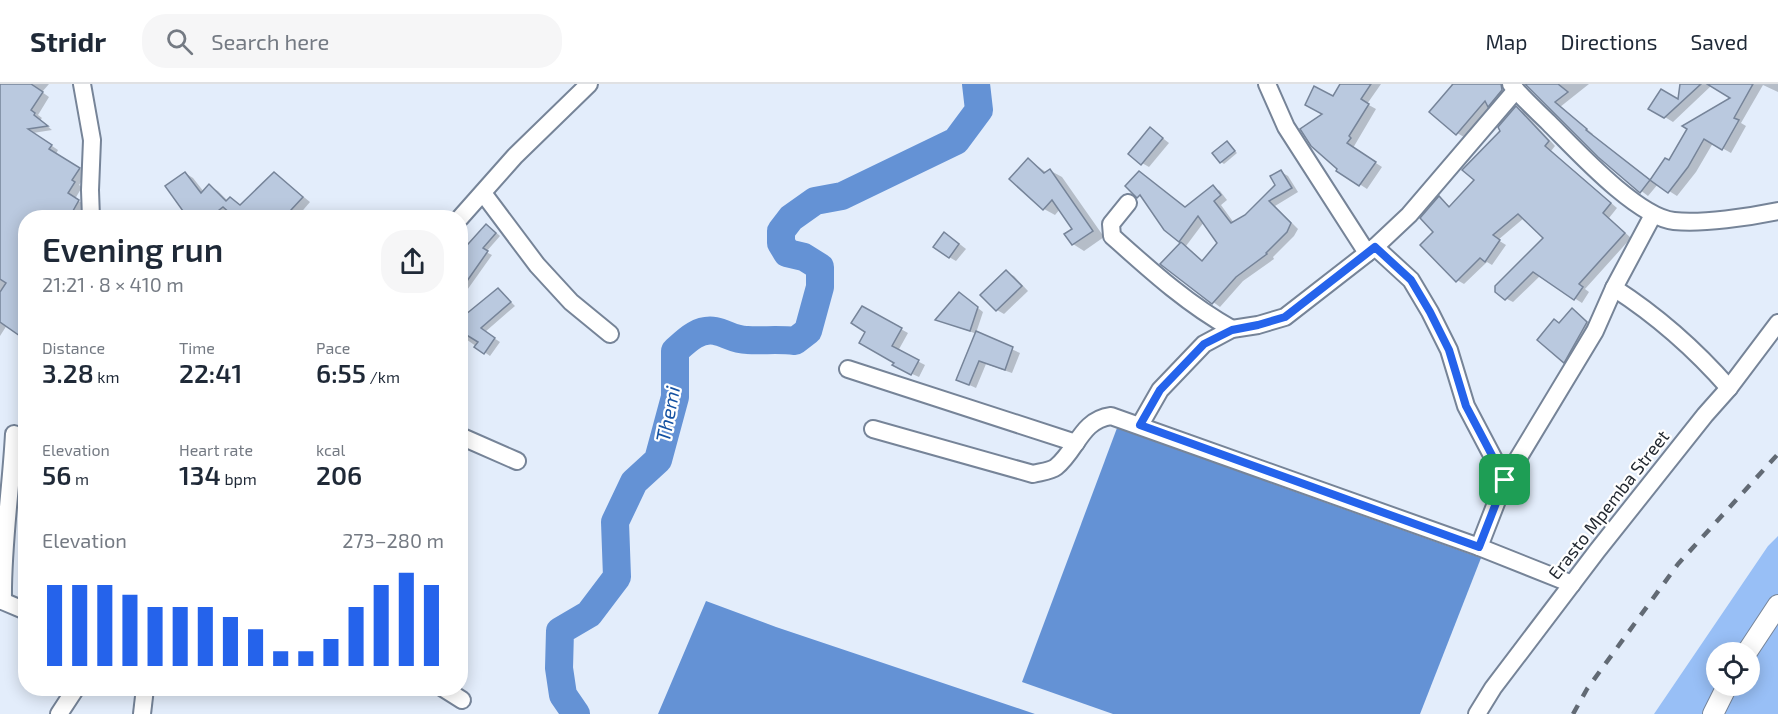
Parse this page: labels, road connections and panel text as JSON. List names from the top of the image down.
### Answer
{
  "streets": {
    "street": ["Erasto Mpemba Street"]
  },
  "water": ["Themi"],
  "page": {
    "header": "Stridr",
    "search": "Search here",
    "nav": ["Map", "Directions", "Saved"],
    "heading": ["Evening run", "21:21 · 8 × 410 m"],
    "stats": [
      ["Distance", "3.28 km"],
      ["Time", "22:41"],
      ["Pace", "6:55 /km"],
      ["Elevation", "56 m"],
      ["Heart rate", "134 bpm"],
      ["kcal", "206"]
    ],
    "chart": ["Elevation", "273–280 m"]
  }
}
